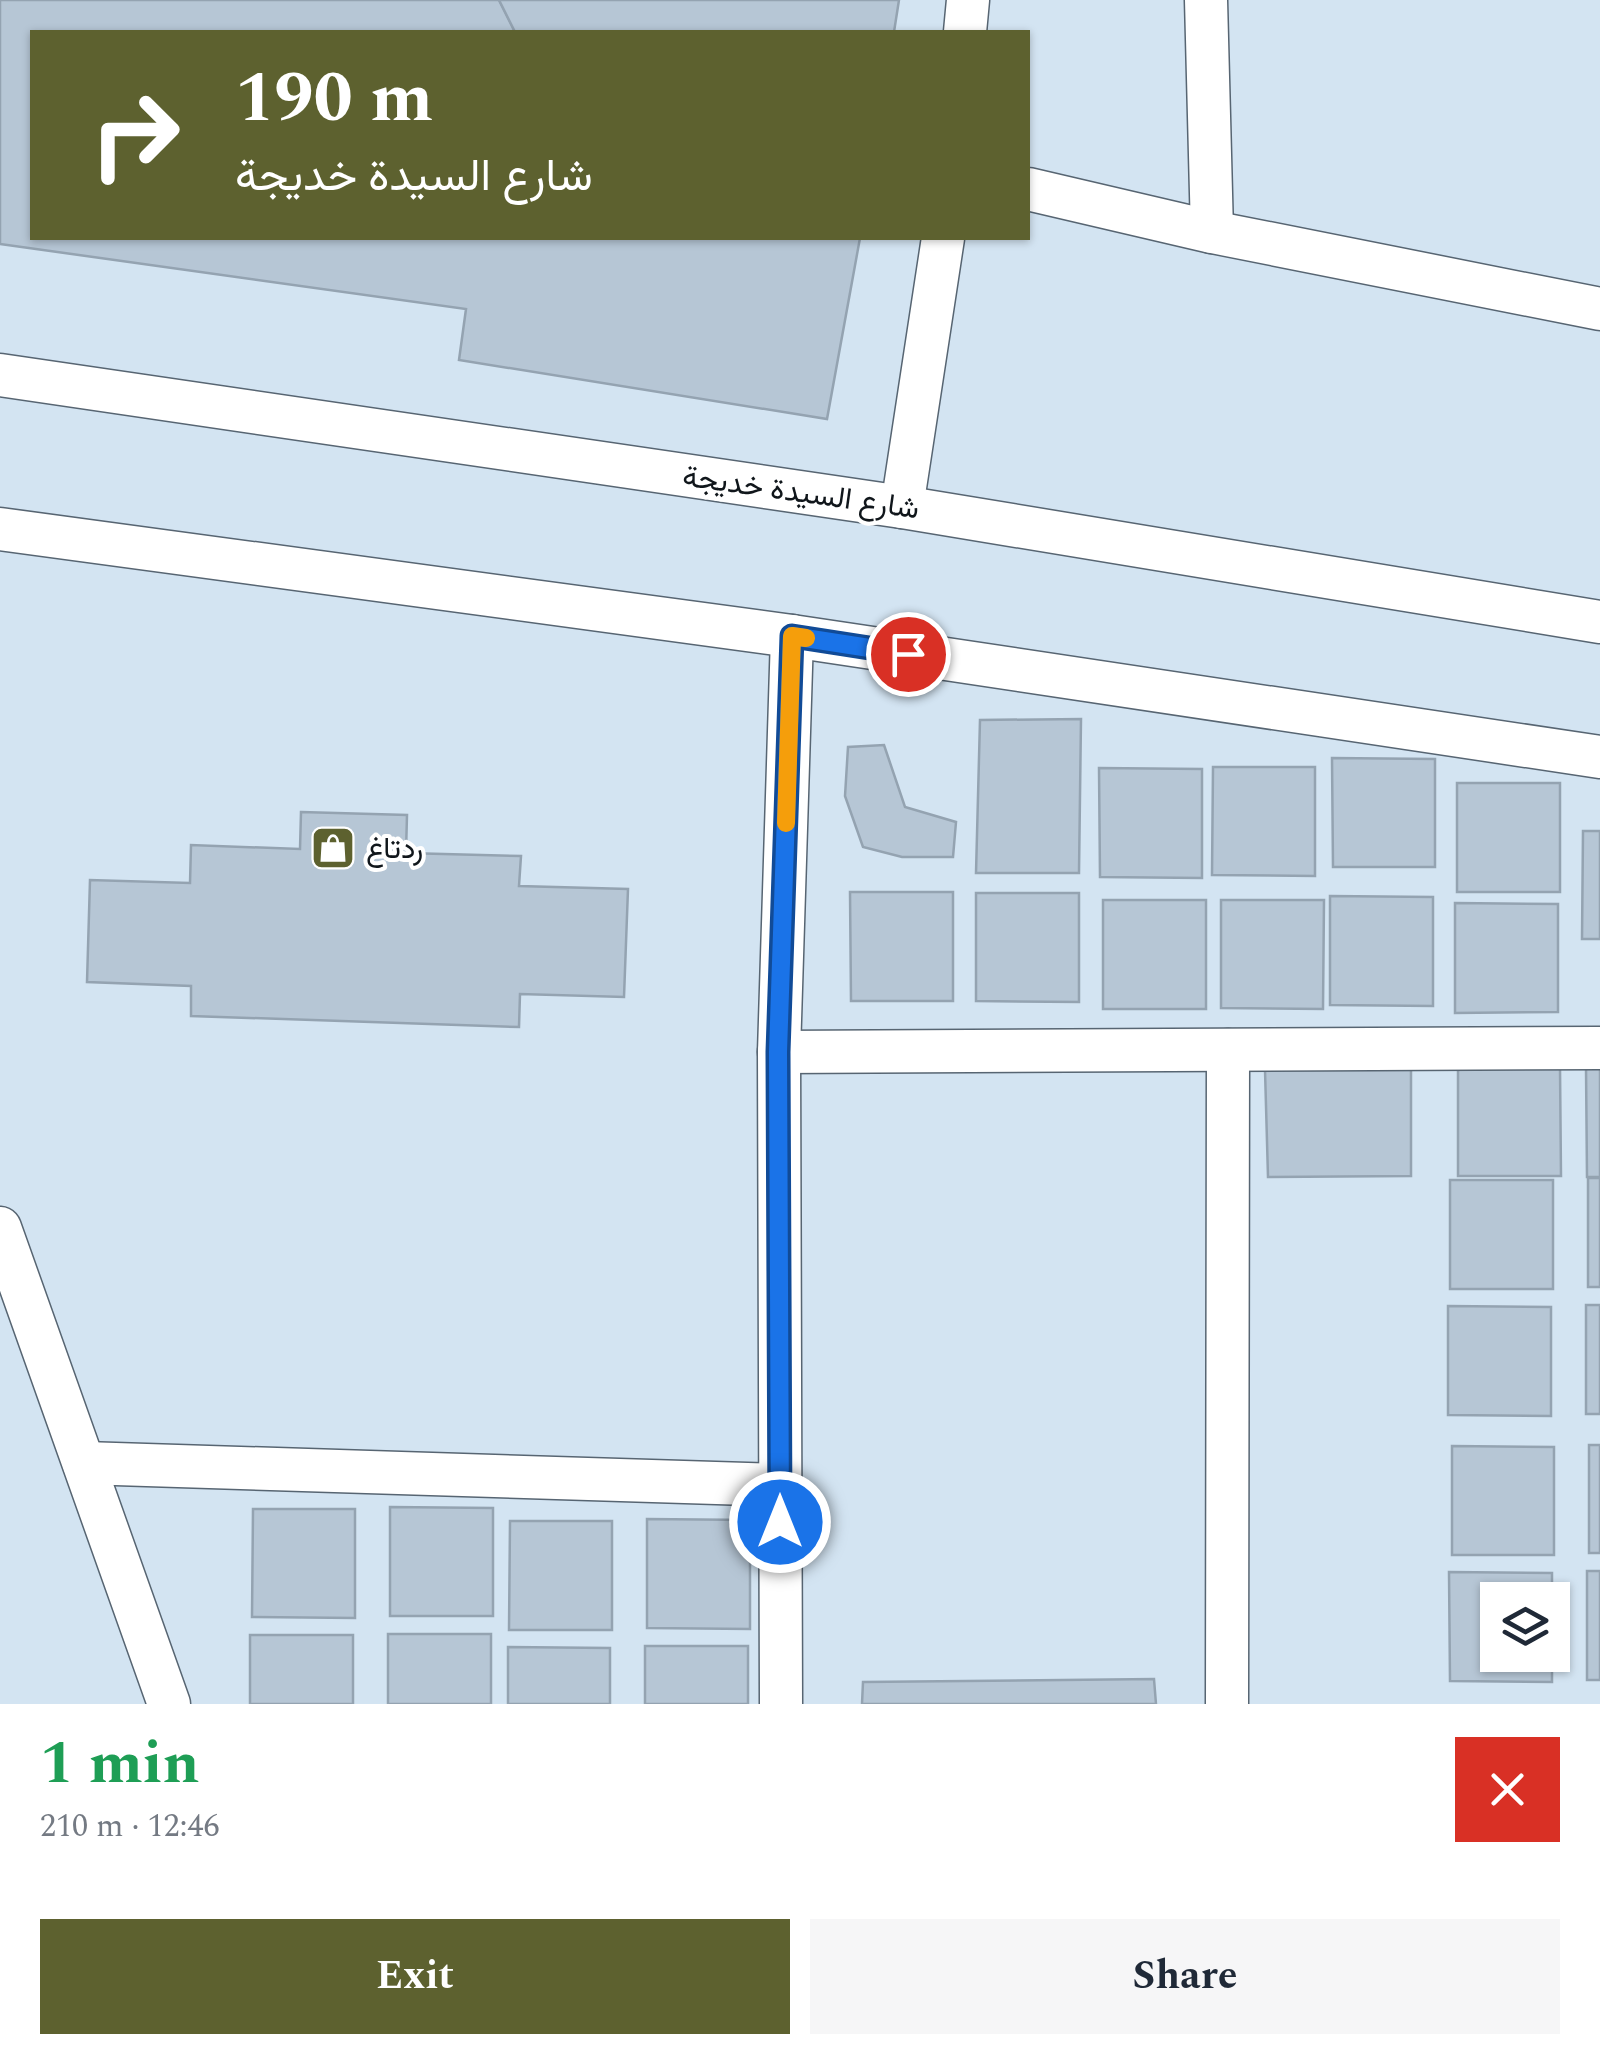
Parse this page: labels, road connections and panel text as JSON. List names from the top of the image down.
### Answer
{
  "streets": {
    "street": ["شارع السيدة خديجة"]
  },
  "places": {
    "shop": ["ردتاغ"]
  },
  "page": {
    "turn": ["190 m", "شارع السيدة خديجة"],
    "heading": ["1 min", "210 m · 12:46"],
    "buttons": ["Exit", "Share"]
  }
}
